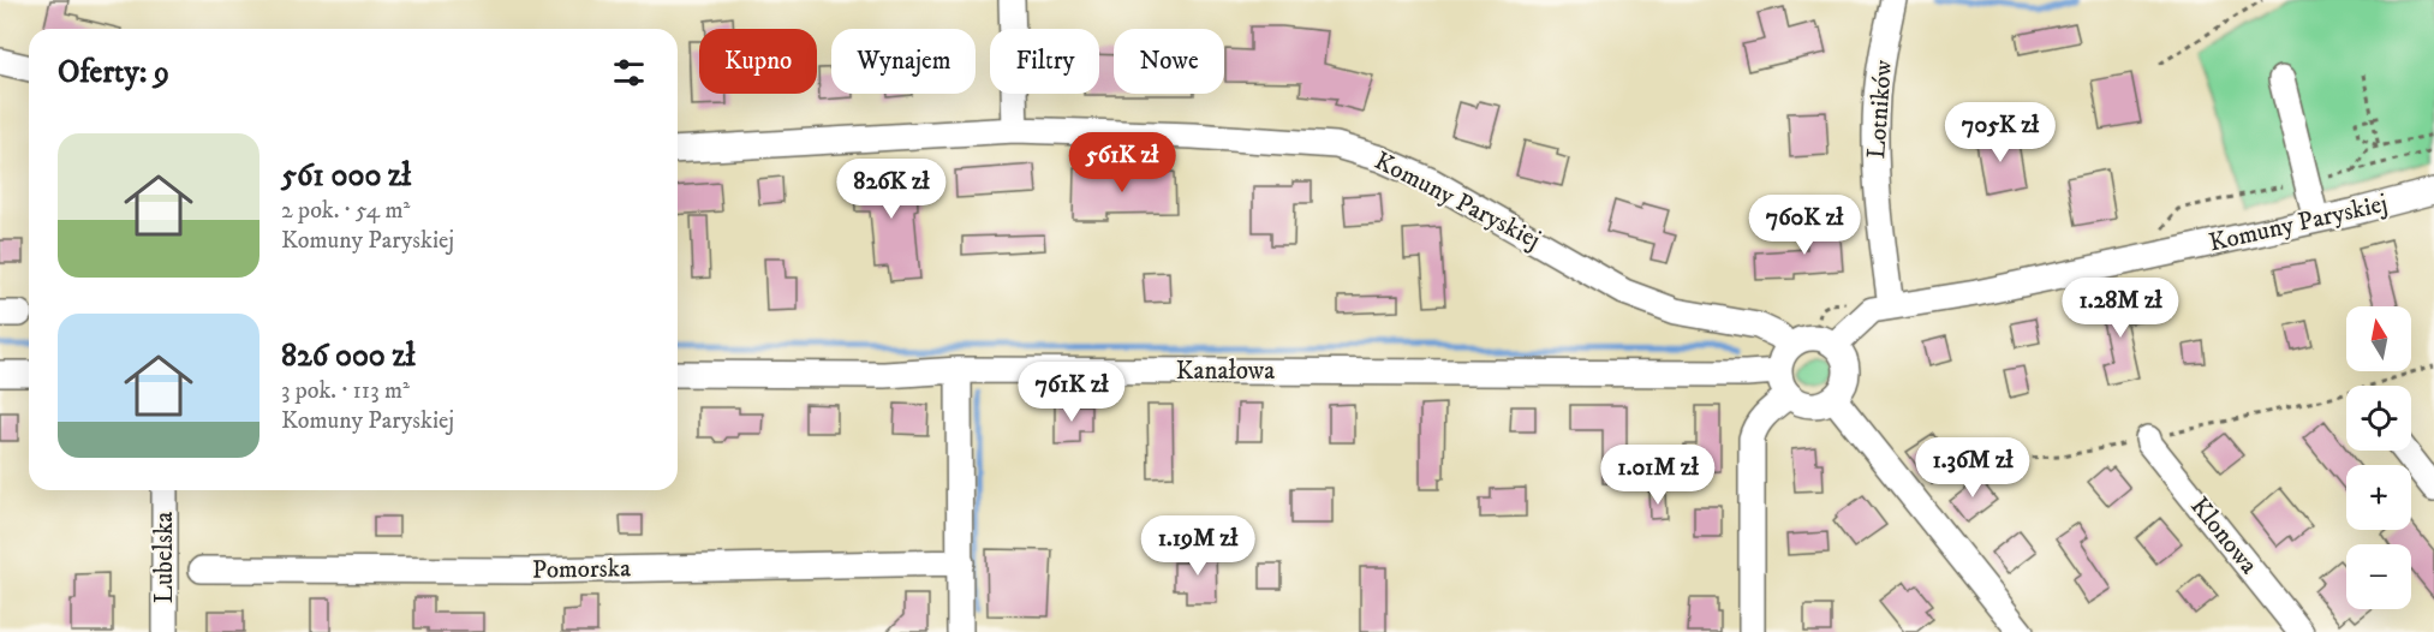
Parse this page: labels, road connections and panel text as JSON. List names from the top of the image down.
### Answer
{
  "streets": {
    "street": [
      "Lotników",
      "Komuny Paryskiej",
      "Kanałowa",
      "Klonowa",
      "Lubelska",
      "Pomorska"
    ]
  },
  "crossings": [
    ["Lotników", "Komuny Paryskiej"],
    ["Komuny Paryskiej", "Kanałowa"]
  ],
  "north": "top",
  "page": {
    "chip": [
      "Kupno",
      "Wynajem",
      "Filtry",
      "Nowe"
    ],
    "heading": "Oferty: 9",
    "price": [
      "705K zł",
      "561K zł",
      "826K zł",
      "760K zł",
      "1.28M zł",
      "761K zł",
      "1.36M zł",
      "1.01M zł",
      "1.19M zł"
    ],
    "list": [
      {
        "name": "561 000 zł",
        "note": "2 pok. · 54 m² · Komuny Paryskiej"
      },
      {
        "name": "826 000 zł",
        "note": "3 pok. · 113 m² · Komuny Paryskiej"
      }
    ],
    "map_buttons": ["+", "−"]
  }
}
